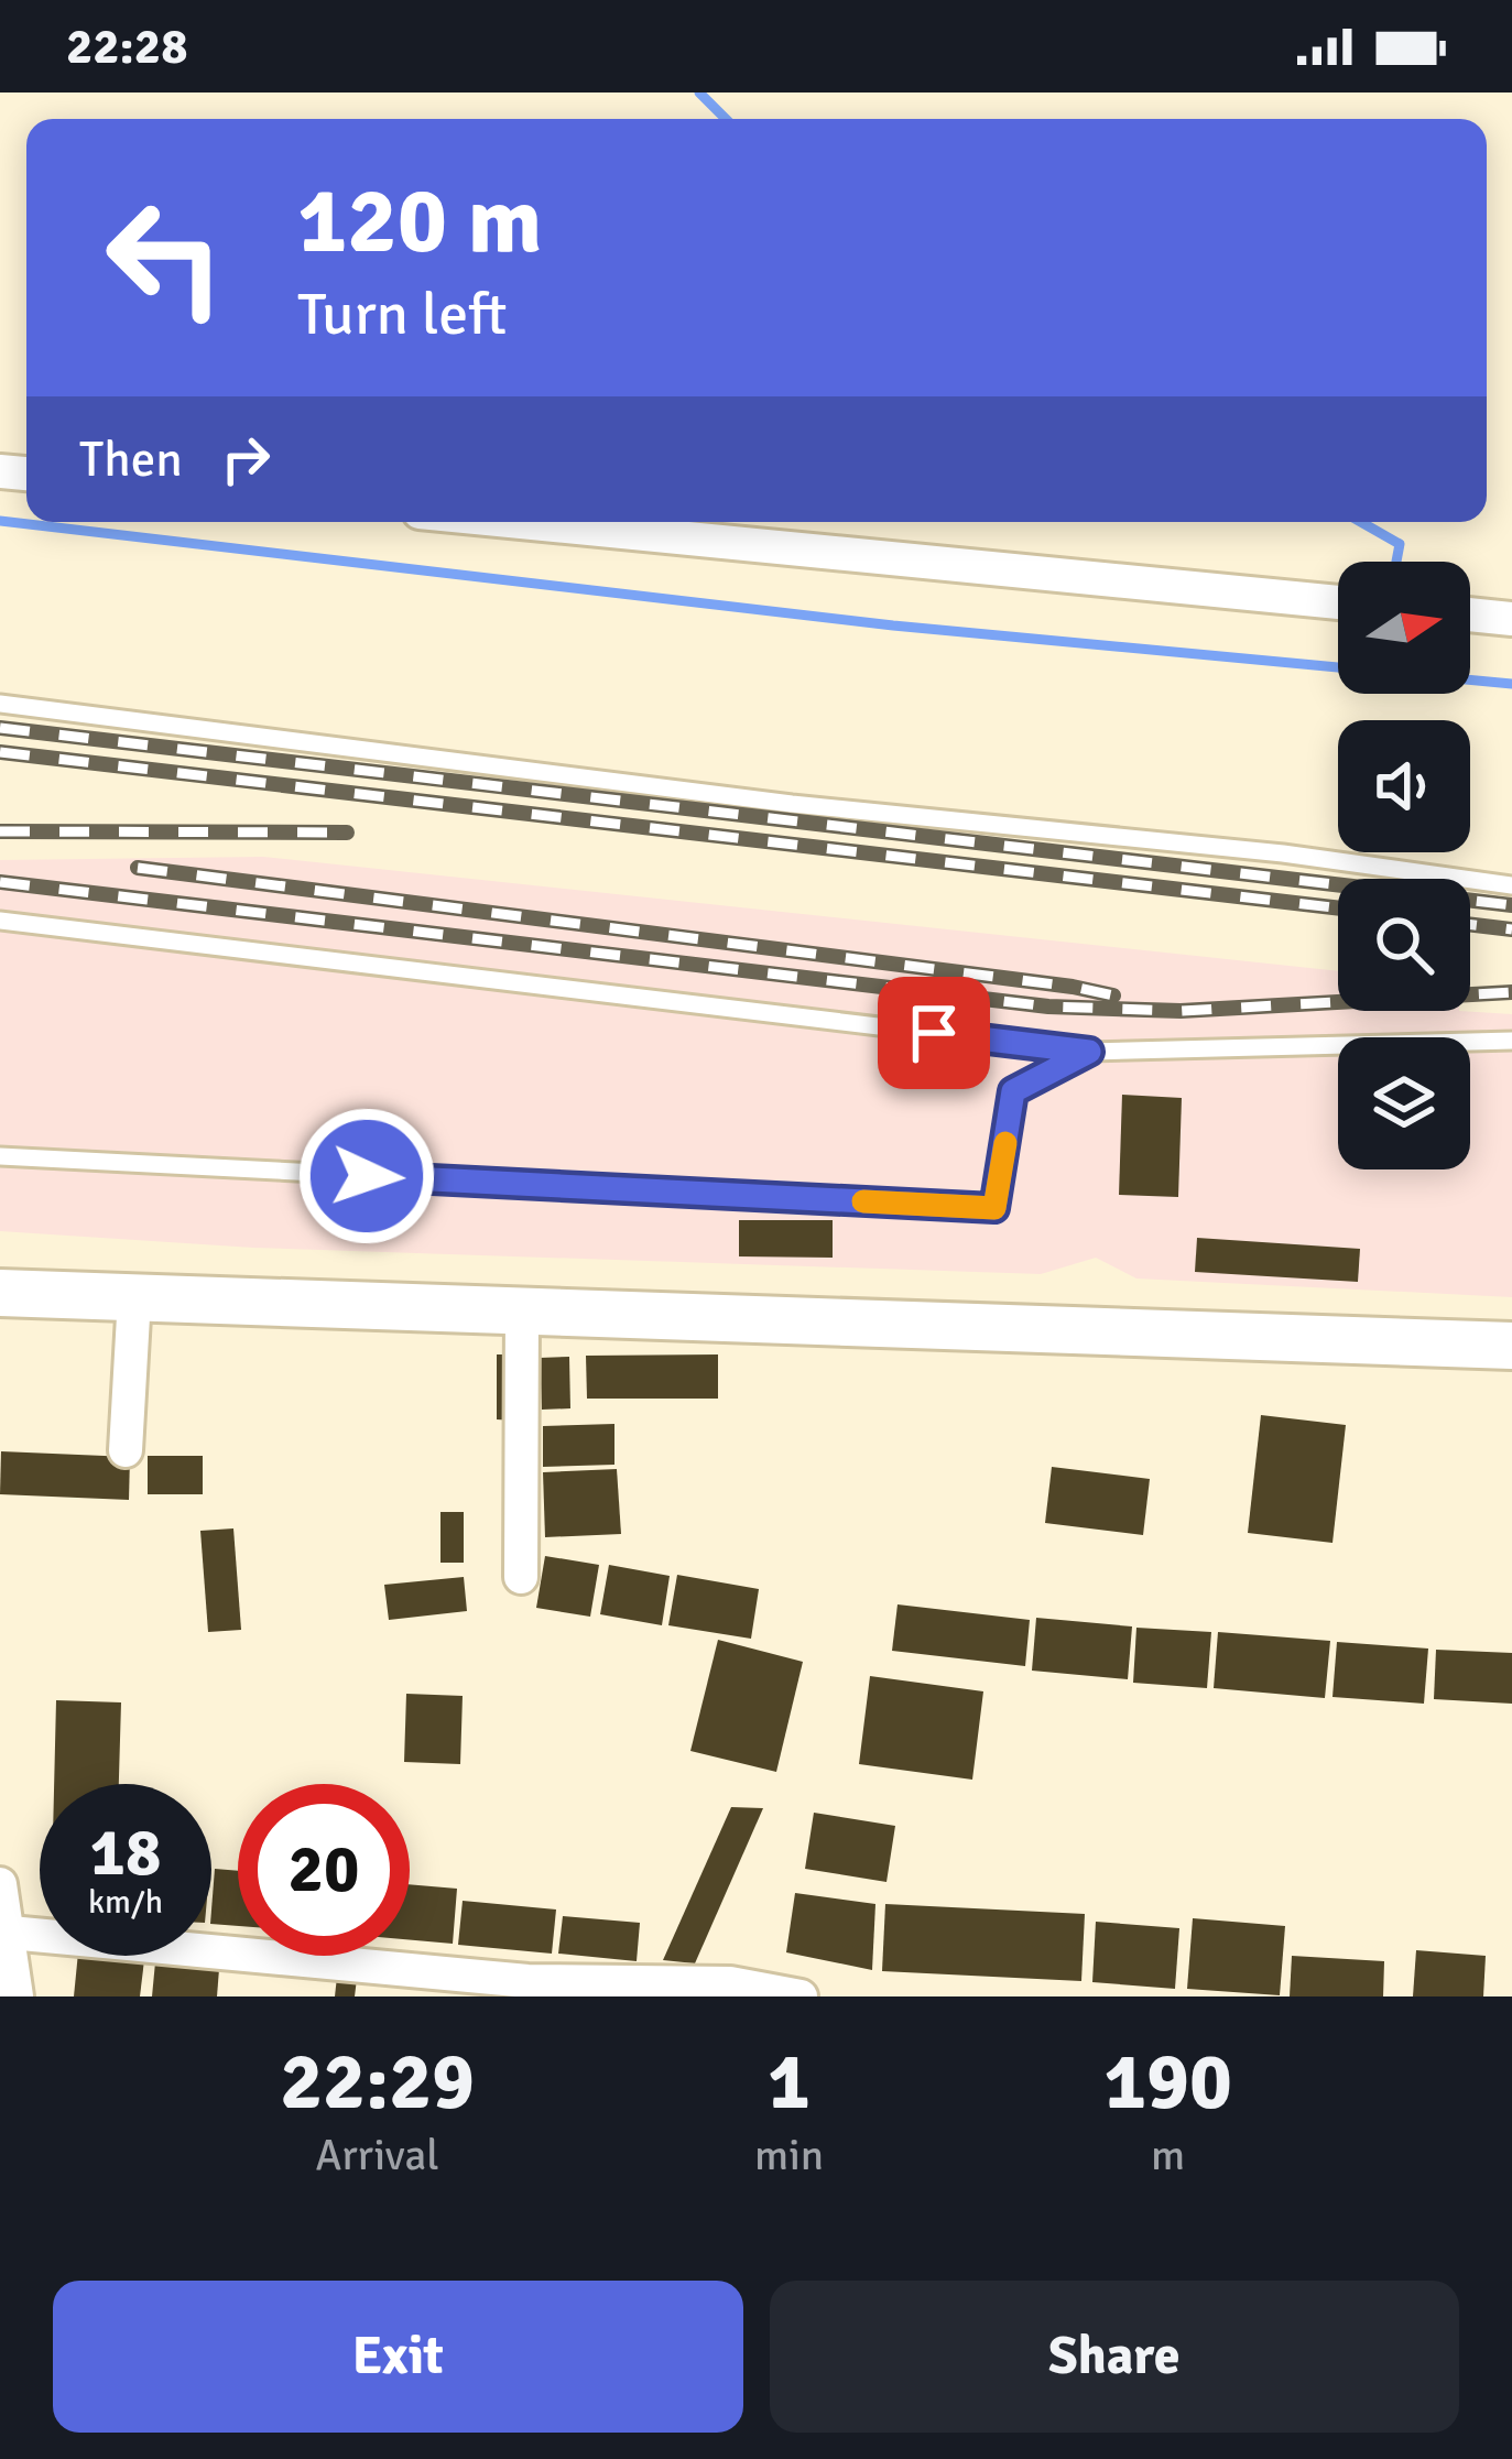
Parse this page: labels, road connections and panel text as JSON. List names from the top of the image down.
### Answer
{
  "north": "right",
  "page": {
    "status": "22:28",
    "turn": ["120 m", "Turn left"],
    "then": "Then",
    "speed": "18 km/h",
    "limit": "20",
    "eta": [
      "22:29",
      "Arrival",
      "1",
      "min",
      "190",
      "m"
    ],
    "buttons": ["Exit", "Share"]
  }
}
